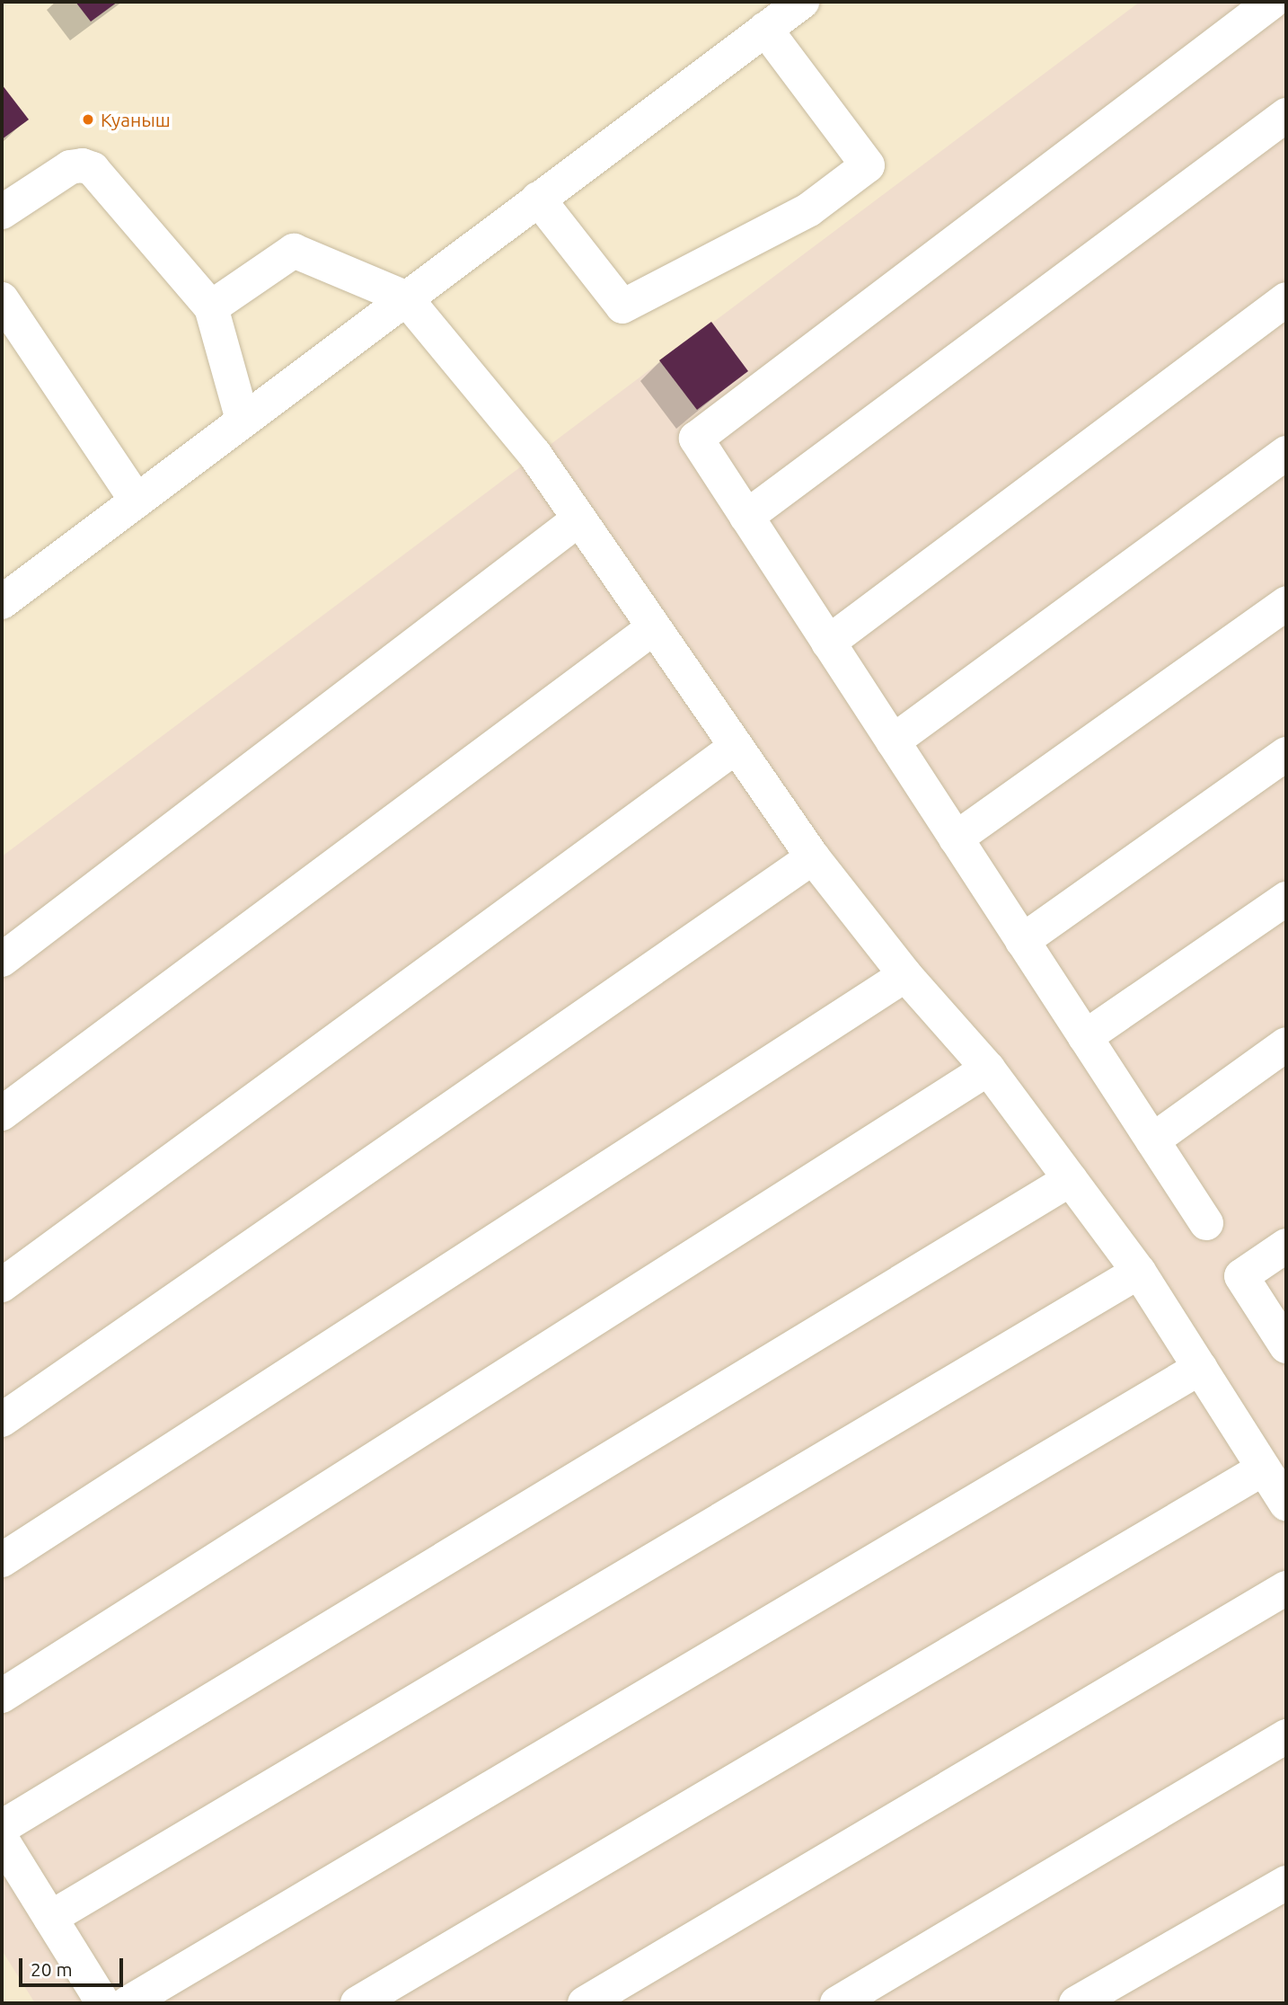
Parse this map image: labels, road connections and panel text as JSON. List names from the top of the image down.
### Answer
{
  "places": ["Куаныш"],
  "scale_bar": "20 m"
}
